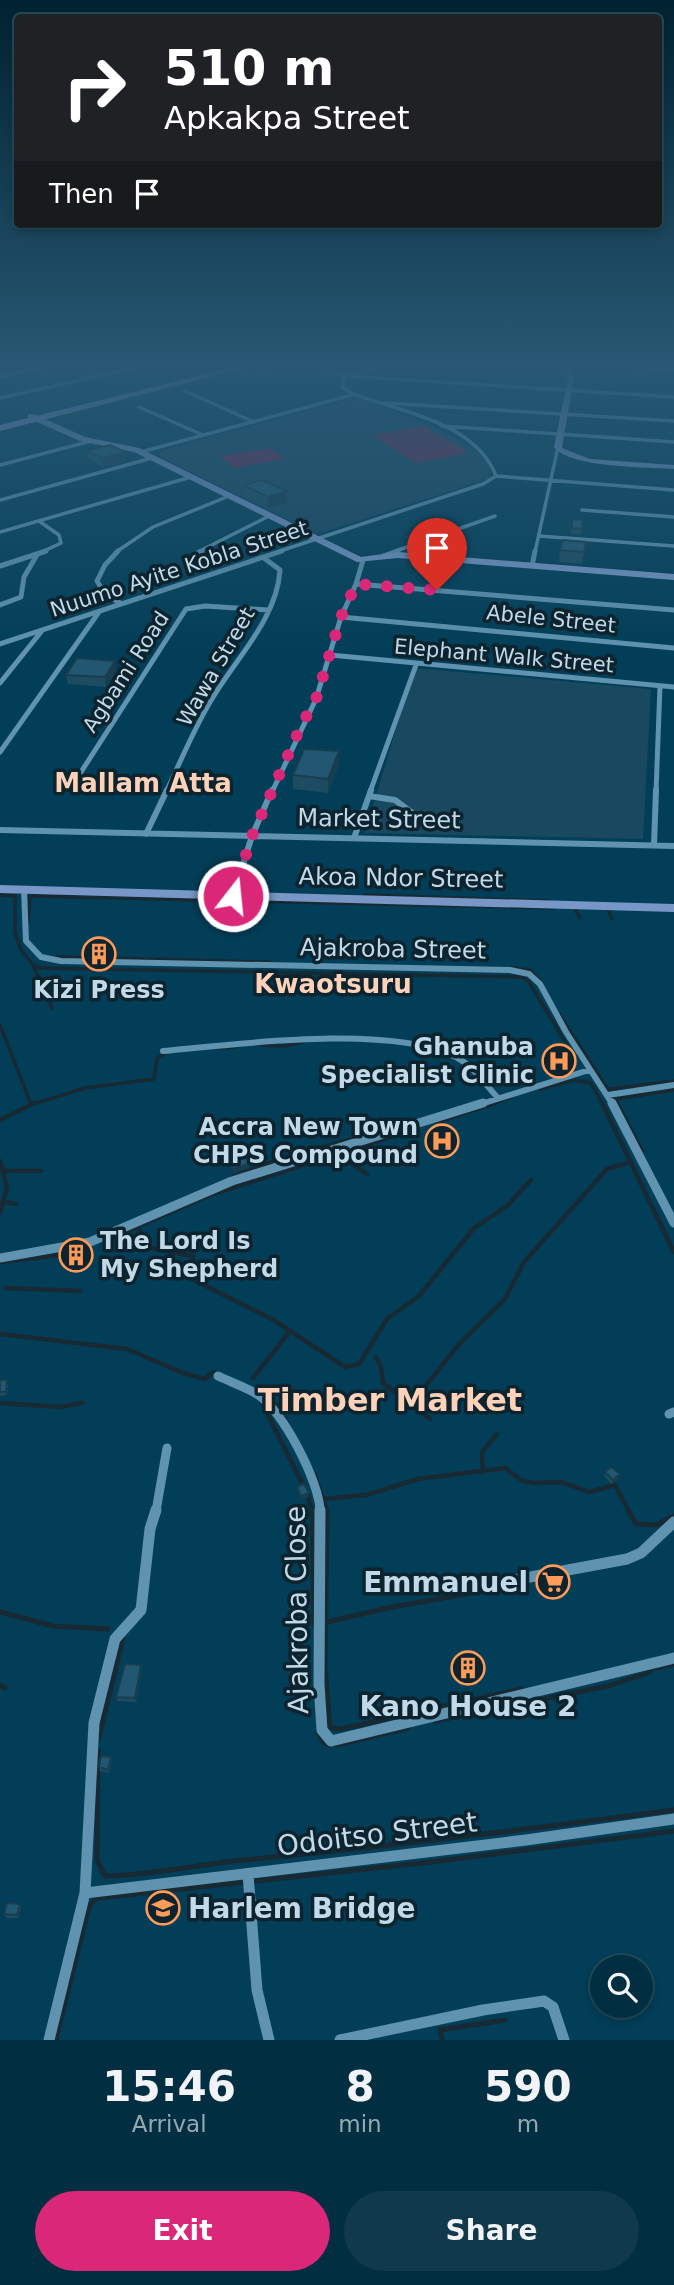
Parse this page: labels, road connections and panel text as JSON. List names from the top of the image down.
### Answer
{
  "streets": {
    "street": [
      "Nuumo Ayite Kobla Street",
      "Abele Street",
      "Elephant Walk Street",
      "Wawa Street",
      "Agbami Road",
      "Market Street",
      "Akoa Ndor Street",
      "Ajakroba Street",
      "Ajakroba Close",
      "Odoitso Street"
    ]
  },
  "crossings": [
    ["Nuumo Ayite Kobla Street", "Wawa Street"],
    ["Wawa Street", "Agbami Road"],
    ["Wawa Street", "Market Street"],
    ["Akoa Ndor Street", "Ajakroba Street"]
  ],
  "districts": ["Mallam Atta", "Kwaotsuru", "Timber Market"],
  "places": {
    "building": ["Kizi Press", "The Lord Is My Shepherd", "Kano House 2"],
    "hospital": ["Ghanuba Specialist Clinic", "Accra New Town CHPS Compound"],
    "supermarket": ["Emmanuel"],
    "school or university": ["Harlem Bridge"]
  },
  "page": {
    "turn": ["510 m", "Apkakpa Street"],
    "then": "Then",
    "eta": [
      "15:46",
      "Arrival",
      "8",
      "min",
      "590",
      "m"
    ],
    "buttons": ["Exit", "Share"]
  }
}
